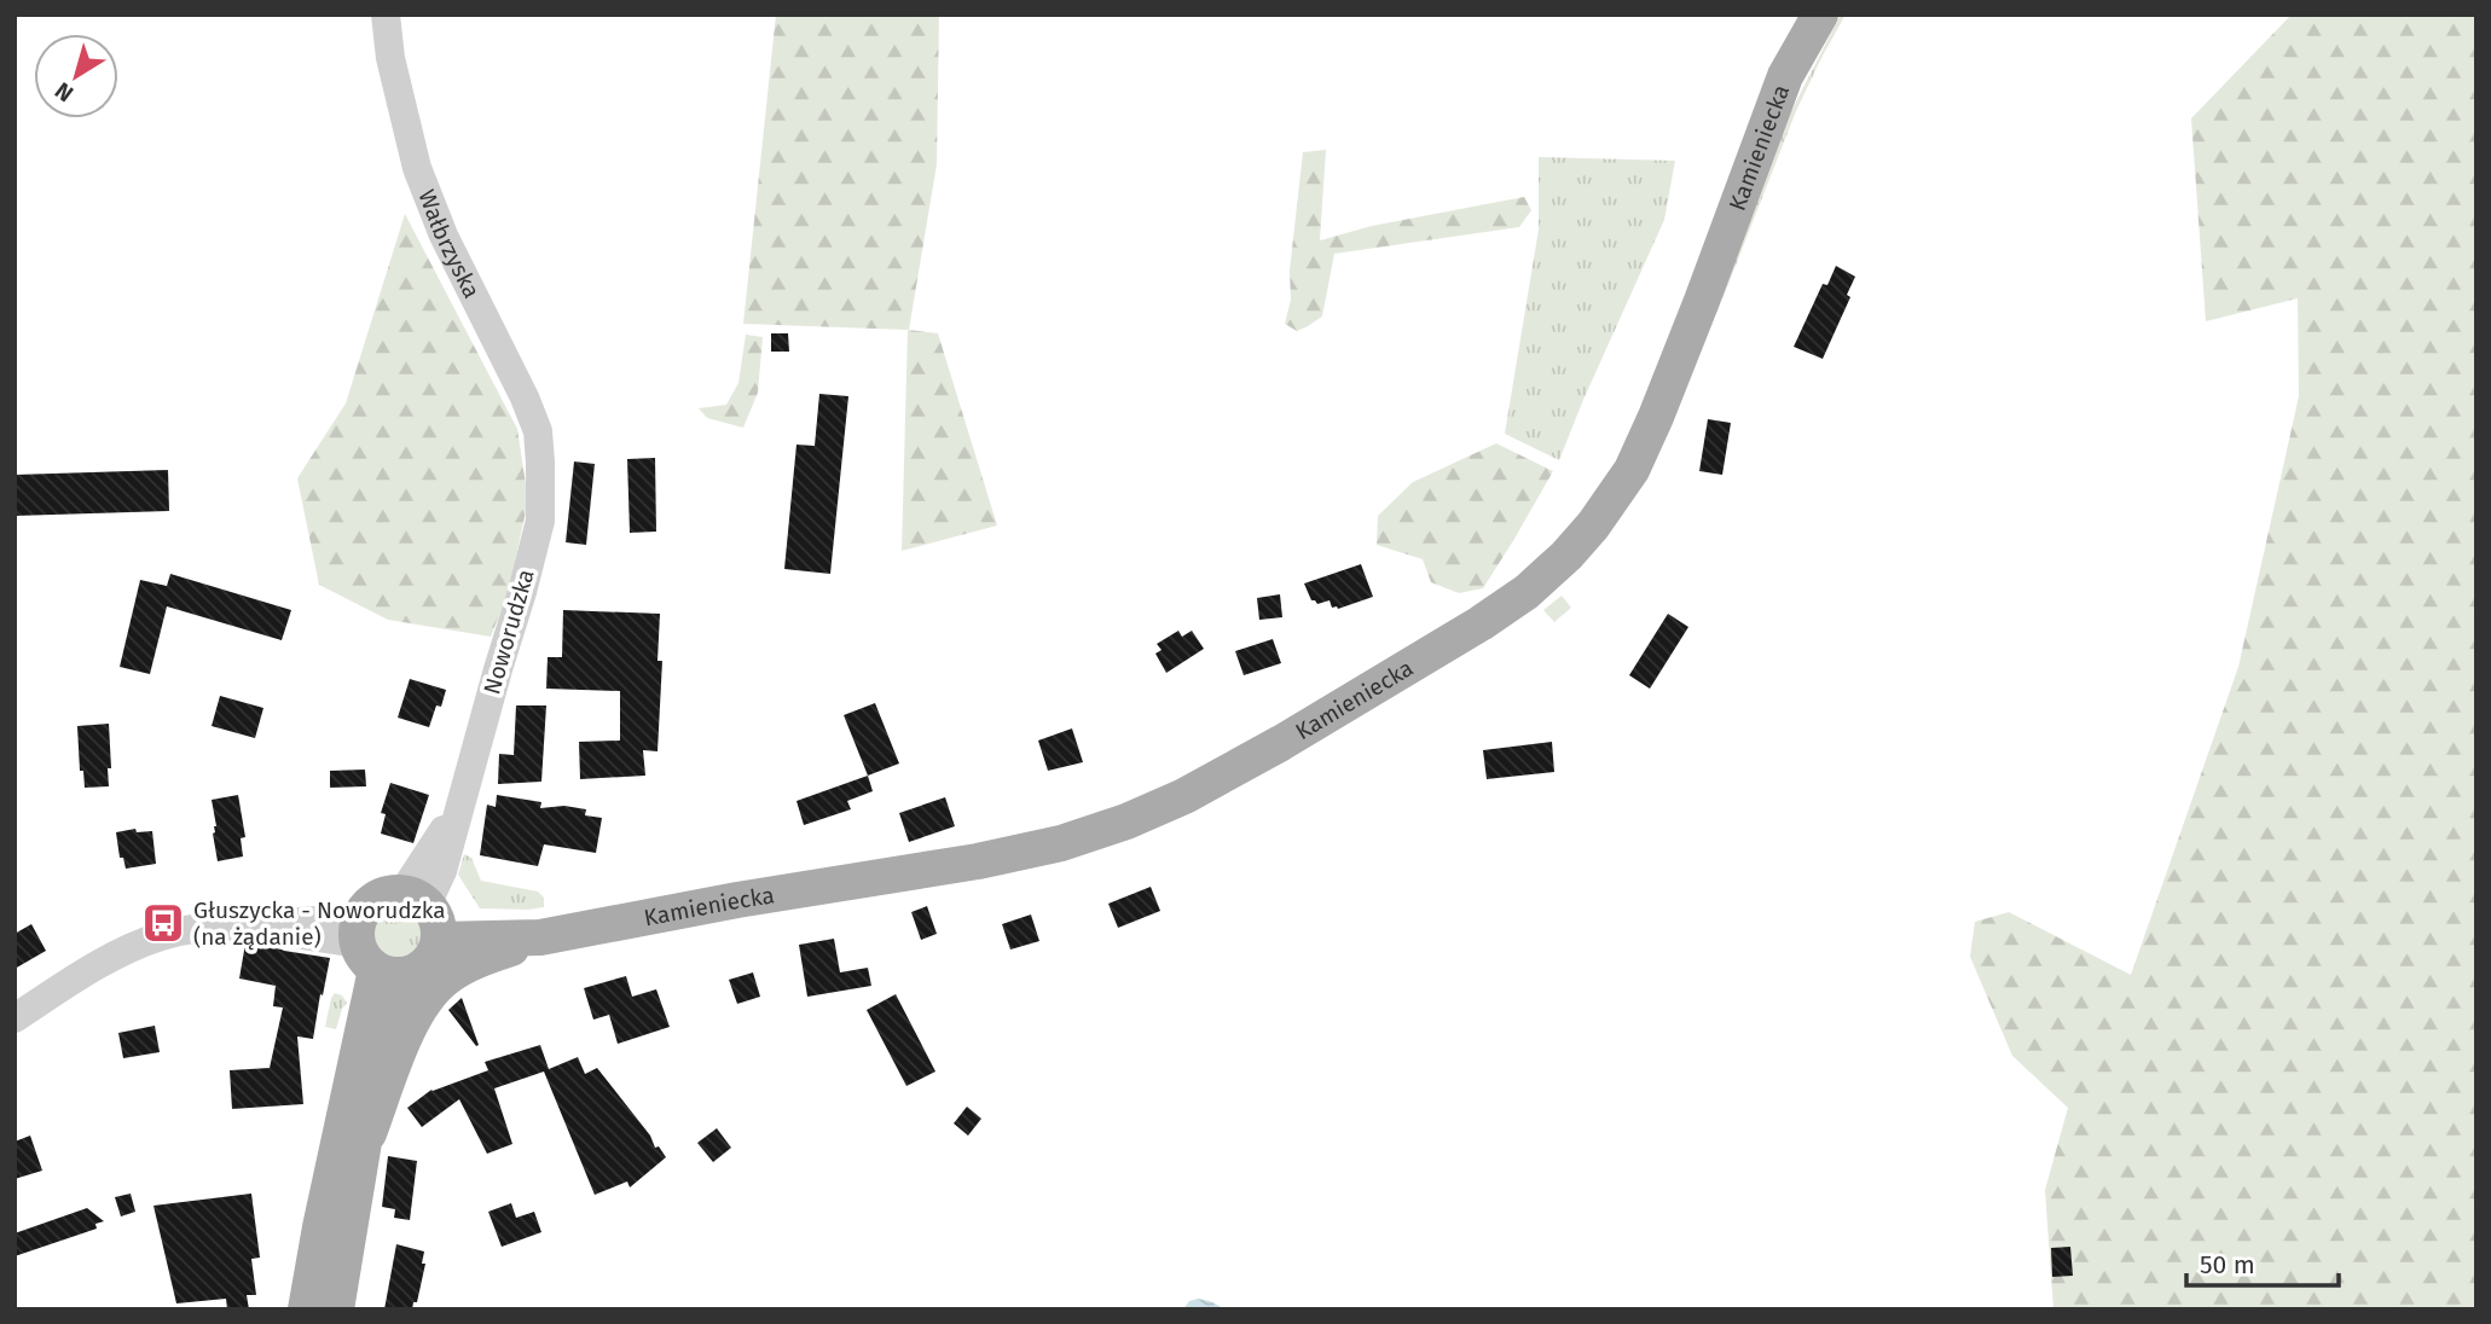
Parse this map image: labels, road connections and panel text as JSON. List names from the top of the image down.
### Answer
{
  "streets": {
    "main road": ["Kamieniecka"],
    "street": ["Wałbrzyska", "Noworudzka"]
  },
  "crossings": [
    ["Kamieniecka", "Noworudzka"],
    ["Wałbrzyska", "Noworudzka"]
  ],
  "places": {
    "bus stop": ["Głuszycka - Noworudzka (na żądanie)"]
  },
  "scale_bar": "50 m",
  "north": "bottom left"
}
